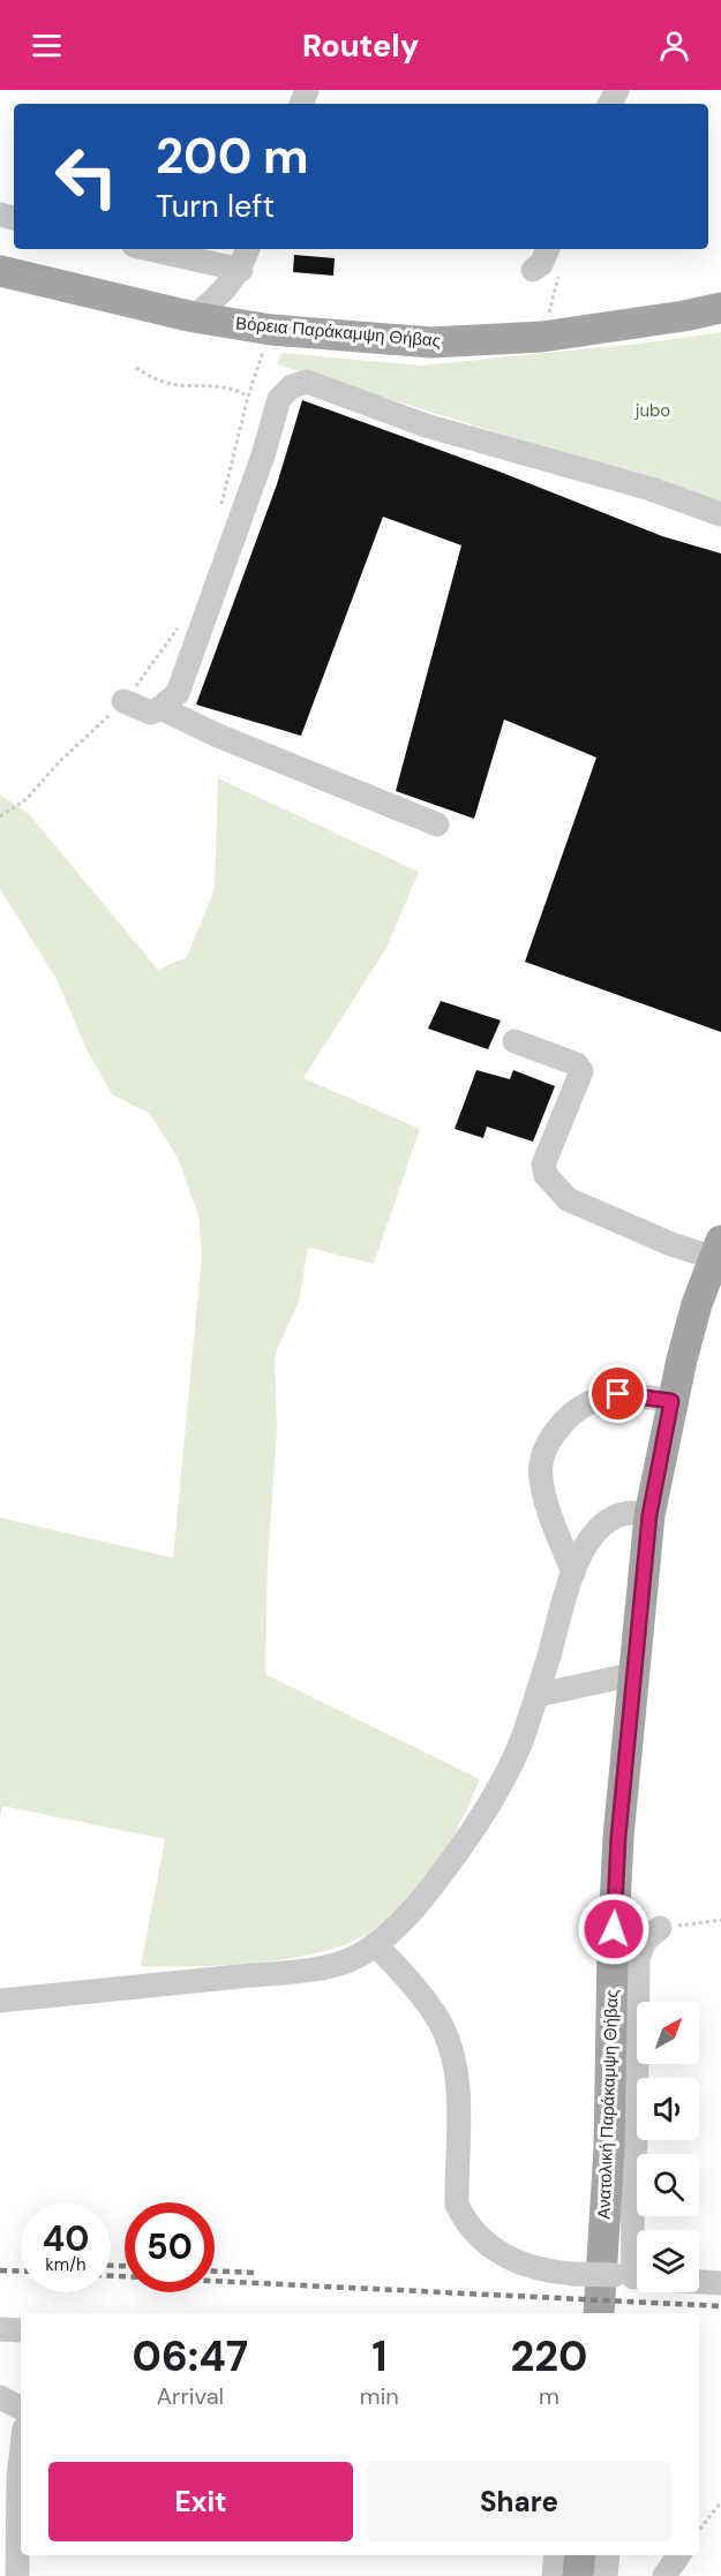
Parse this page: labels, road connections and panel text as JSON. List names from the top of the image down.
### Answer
{
  "streets": {
    "main road": ["Βόρεια Παράκαμψη Θήβας", "Ανατολική Παράκαμψη Θήβας"]
  },
  "parks": ["jubo"],
  "north": "top right",
  "page": {
    "header": "Routely",
    "turn": ["200 m", "Turn left"],
    "speed": "40 km/h",
    "limit": "50",
    "eta": [
      "06:47",
      "Arrival",
      "1",
      "min",
      "220",
      "m"
    ],
    "buttons": ["Exit", "Share"]
  }
}
